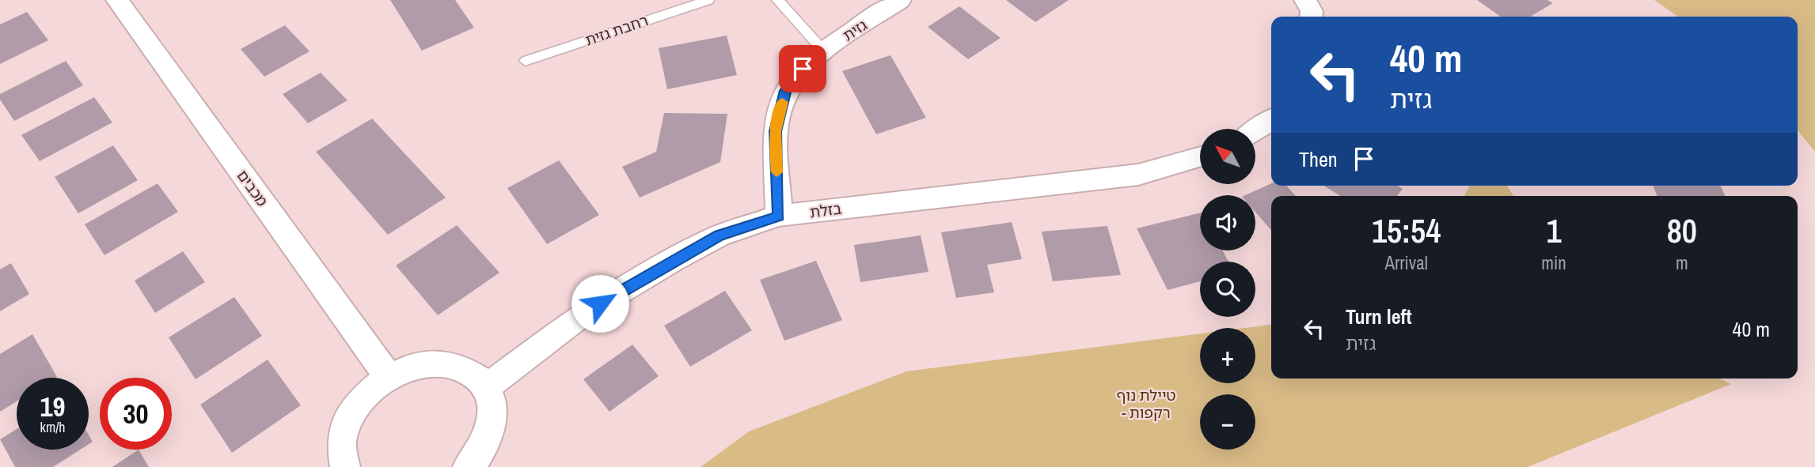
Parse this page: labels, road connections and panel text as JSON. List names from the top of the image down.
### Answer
{
  "streets": {
    "street": ["גזית", "מכבים", "בזלת"],
    "lane": ["רחבת גזית"]
  },
  "crossings": [
    ["גזית", "בזלת"]
  ],
  "parks": ["טיילת נוף - רקפות"],
  "north": "top left",
  "page": {
    "turn": ["40 m", "גזית"],
    "map_buttons": ["+", "−"],
    "then": "Then",
    "eta": [
      "15:54",
      "Arrival",
      "1",
      "min",
      "80",
      "m"
    ],
    "list": [
      {
        "name": "Turn left",
        "note": "גזית",
        "value": "40 m"
      }
    ],
    "speed": "19 km/h",
    "limit": "30"
  }
}
